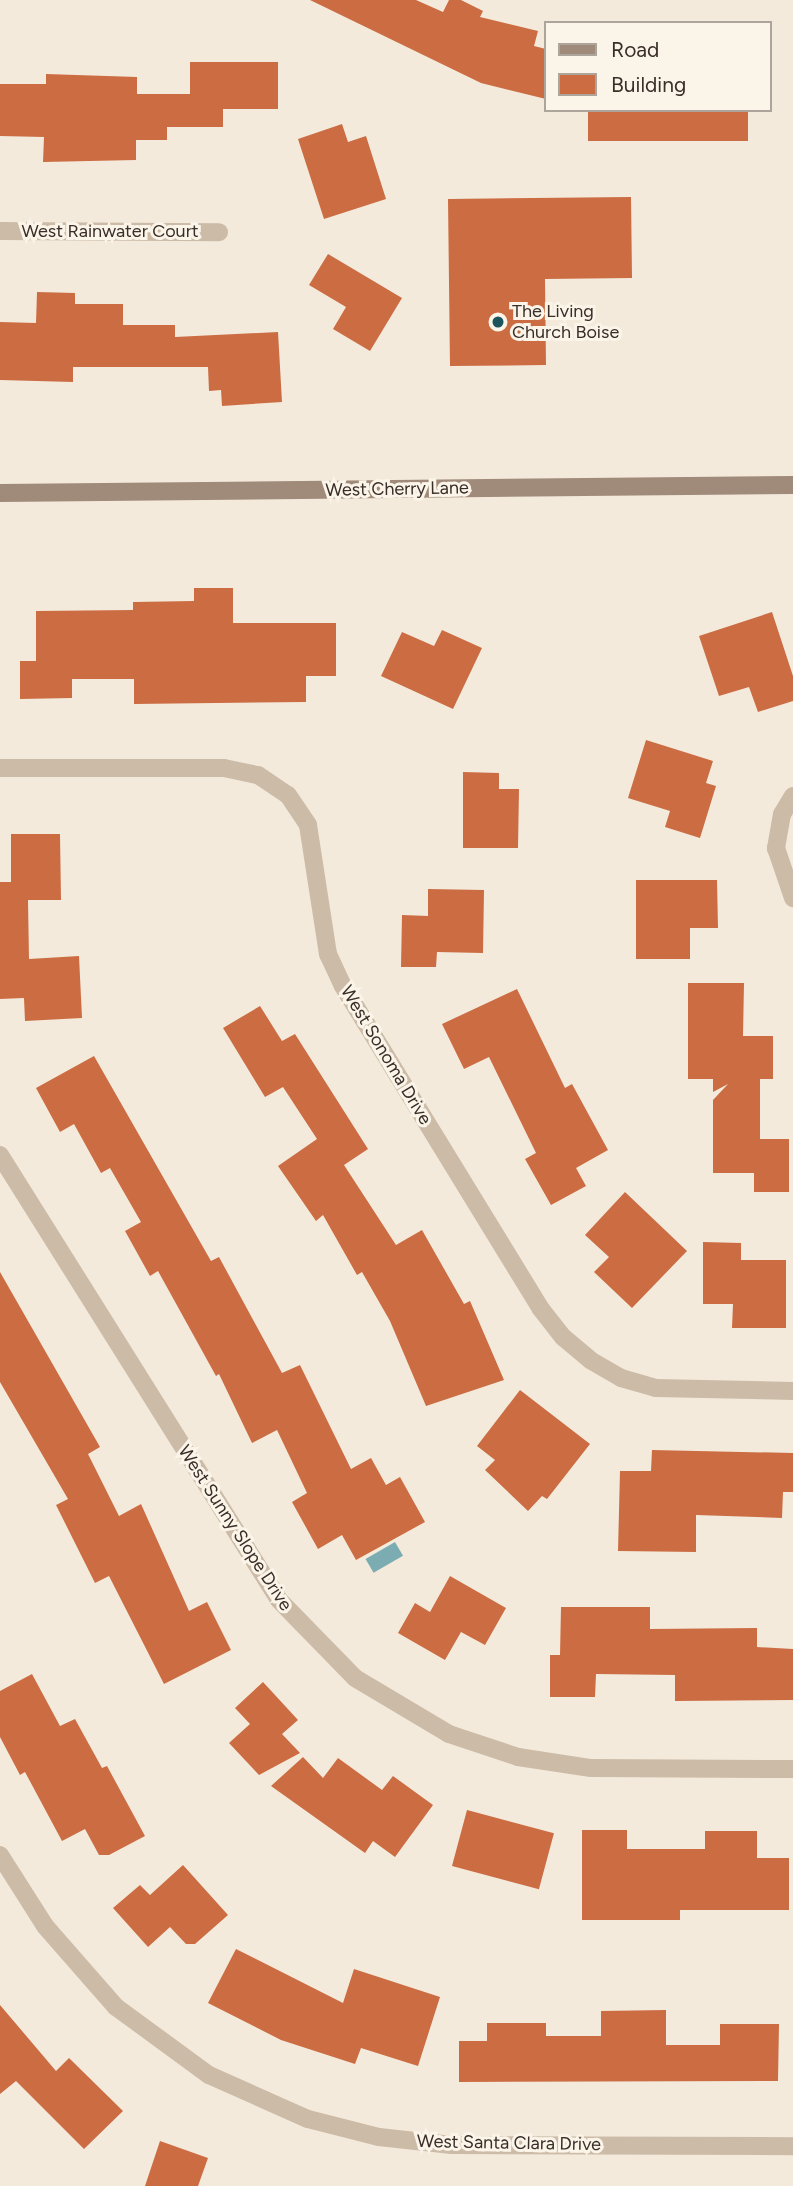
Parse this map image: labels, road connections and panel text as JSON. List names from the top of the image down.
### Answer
{
  "streets": {
    "main road": ["West Cherry Lane"],
    "street": [
      "West Rainwater Court",
      "West Sonoma Drive",
      "West Sunny Slope Drive",
      "West Santa Clara Drive"
    ]
  },
  "places": ["The Living Church Boise"],
  "legend": ["Road", "Building"]
}
